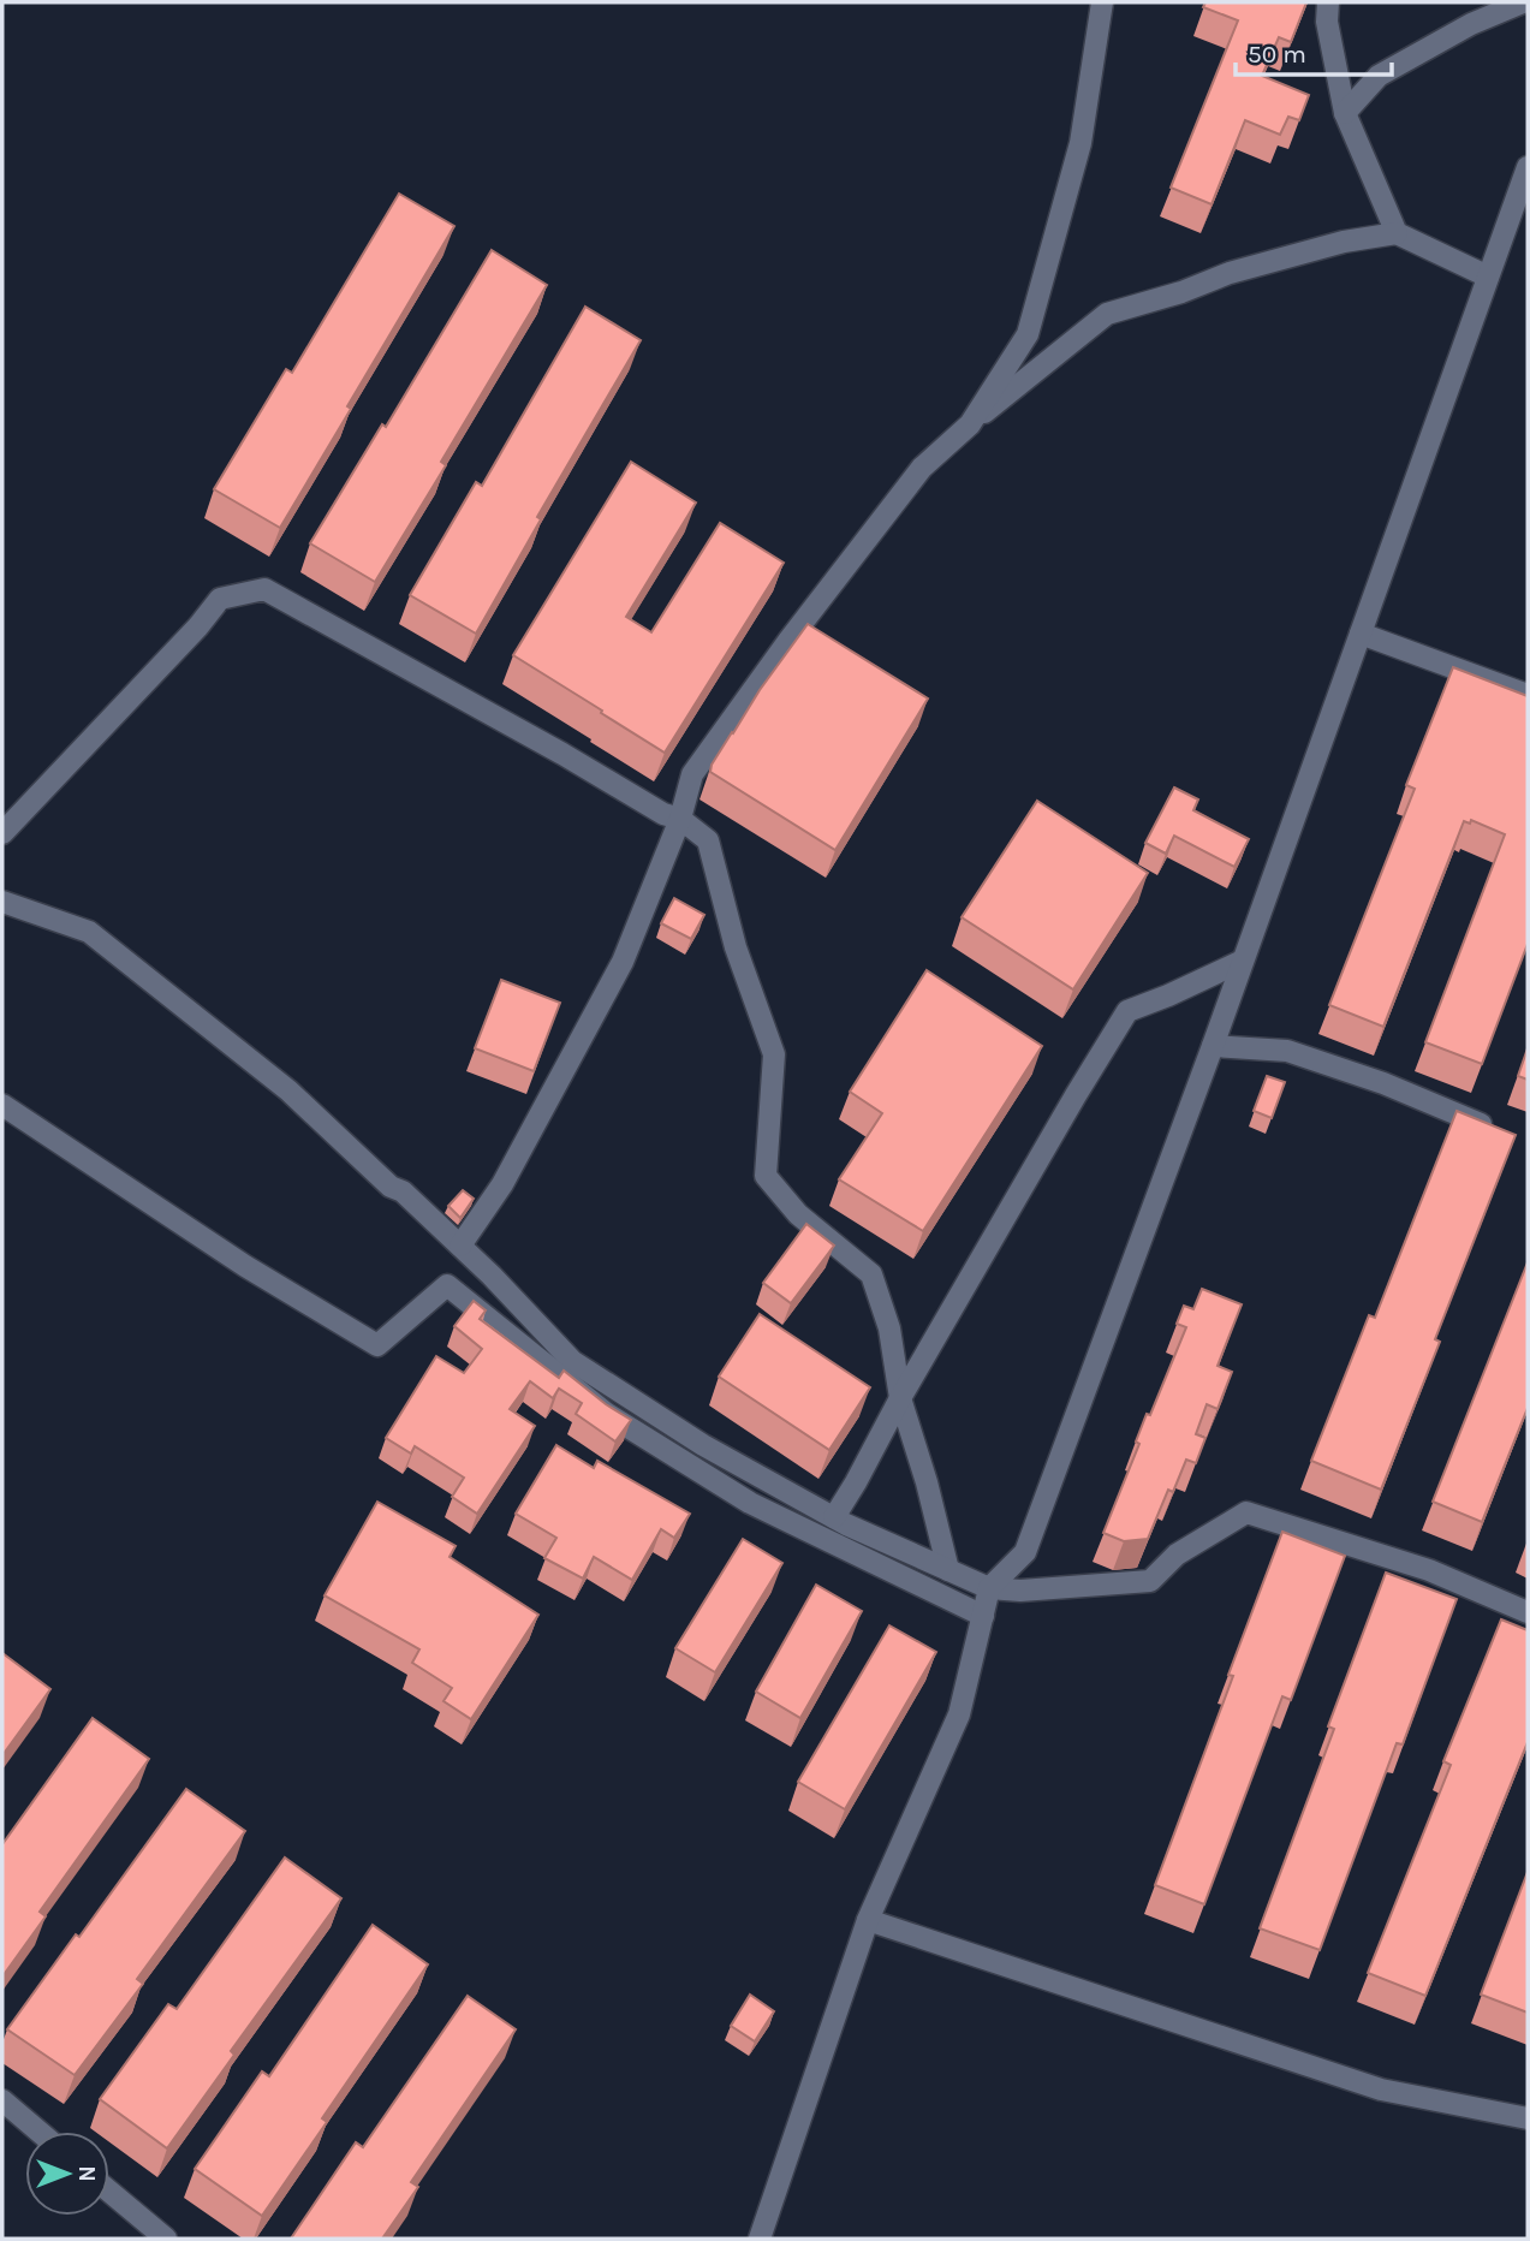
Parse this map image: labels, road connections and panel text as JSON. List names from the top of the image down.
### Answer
{
  "scale_bar": "50 m",
  "north": "right"
}
